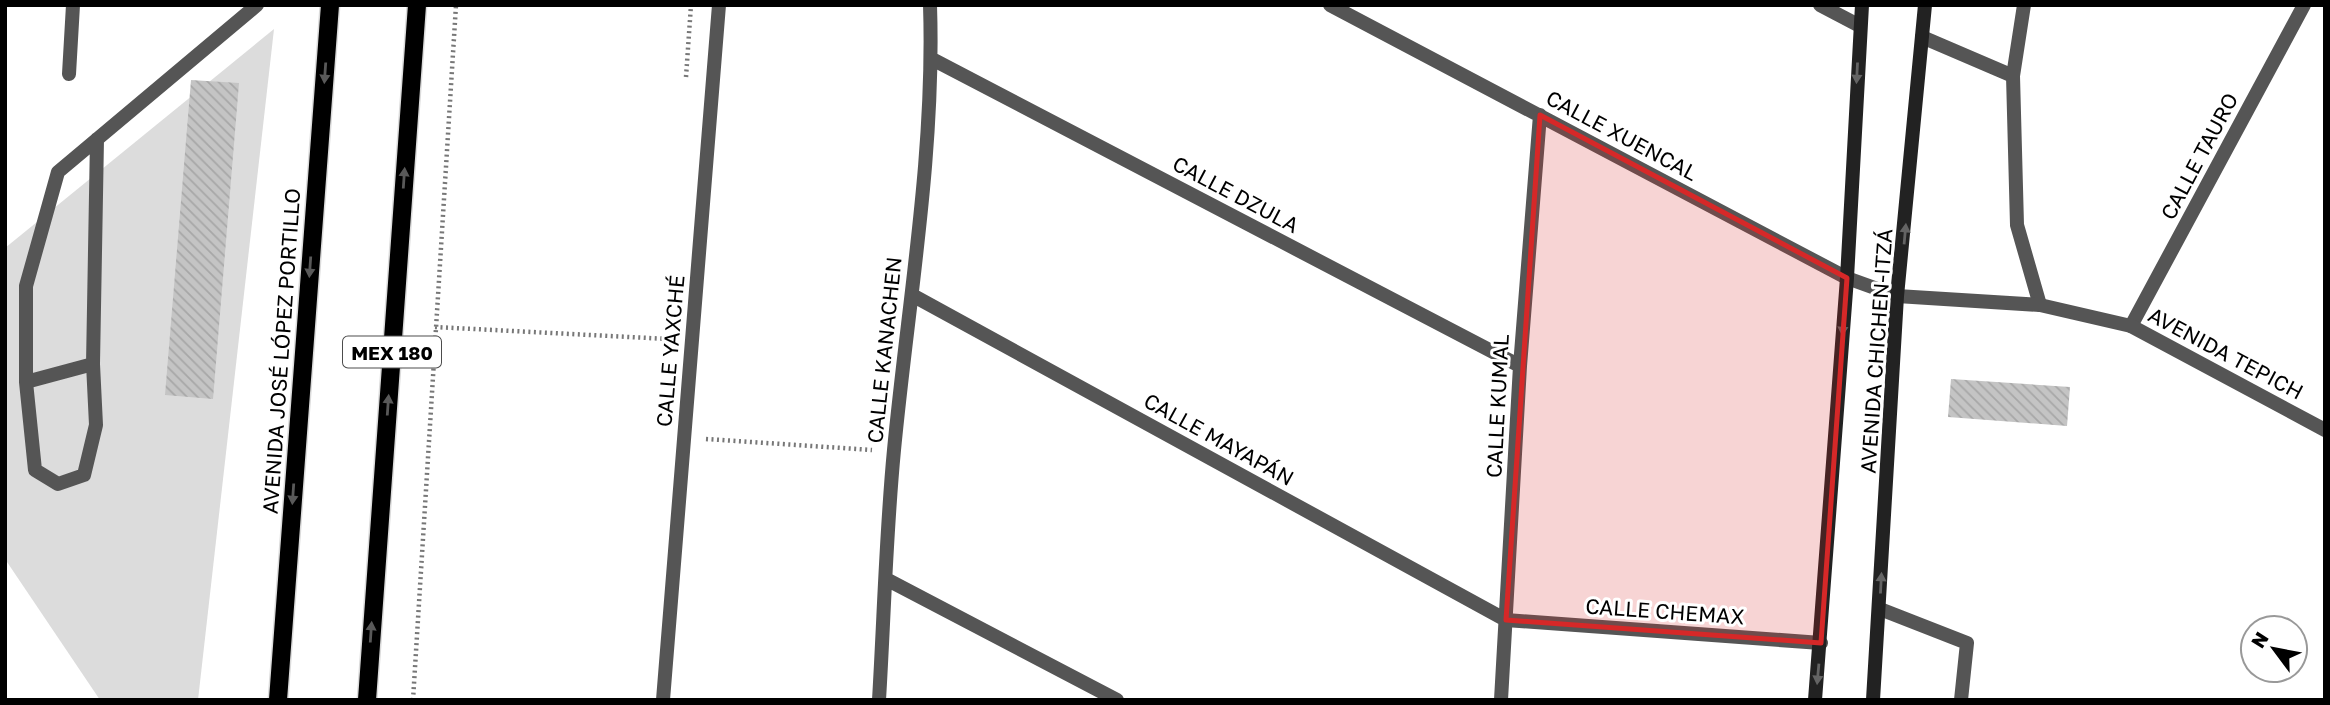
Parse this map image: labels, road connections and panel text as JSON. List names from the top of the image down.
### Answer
{
  "streets": {
    "main road": ["AVENIDA JOSÉ LÓPEZ PORTILLO", "AVENIDA CHICHEN-ITZÁ", "MEX 180"],
    "street": [
      "CALLE XUENCAL",
      "CALLE TAURO",
      "CALLE DZULA",
      "CALLE KANACHEN",
      "CALLE YAXCHÉ",
      "AVENIDA TEPICH",
      "CALLE KUMAL",
      "CALLE MAYAPÁN",
      "CALLE CHEMAX"
    ]
  },
  "crossings": [
    ["CALLE XUENCAL", "AVENIDA CHICHEN-ITZÁ"],
    ["CALLE XUENCAL", "AVENIDA TEPICH"],
    ["CALLE XUENCAL", "CALLE KUMAL"],
    ["CALLE TAURO", "AVENIDA TEPICH"],
    ["CALLE DZULA", "CALLE KANACHEN"],
    ["CALLE DZULA", "CALLE KUMAL"],
    ["CALLE KANACHEN", "CALLE MAYAPÁN"],
    ["AVENIDA CHICHEN-ITZÁ", "AVENIDA TEPICH"],
    ["AVENIDA CHICHEN-ITZÁ", "CALLE CHEMAX"],
    ["CALLE KUMAL", "CALLE MAYAPÁN"],
    ["CALLE KUMAL", "CALLE CHEMAX"],
    ["CALLE MAYAPÁN", "CALLE CHEMAX"]
  ],
  "north": "top left"
}
